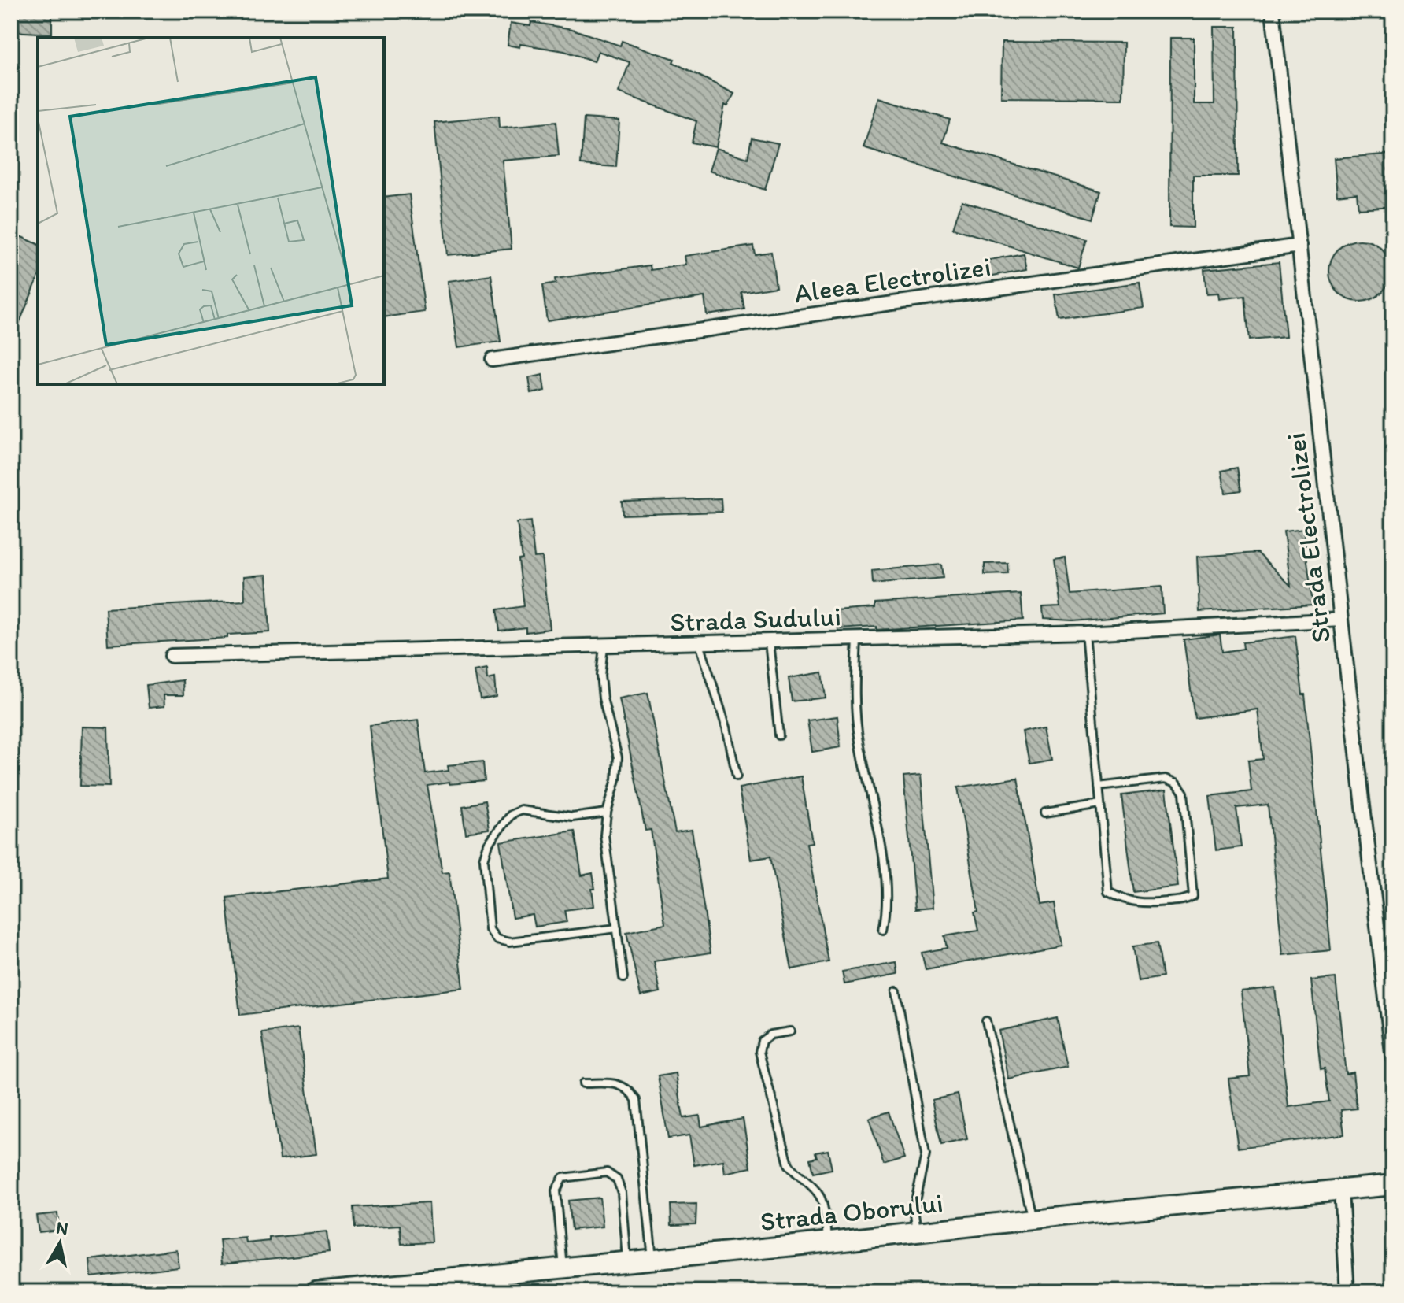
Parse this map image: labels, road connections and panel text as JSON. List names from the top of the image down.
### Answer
{
  "streets": {
    "main road": ["Strada Oborului"],
    "street": ["Aleea Electrolizei", "Strada Electrolizei", "Strada Sudului"]
  },
  "crossings": [
    ["Aleea Electrolizei", "Strada Electrolizei"],
    ["Strada Electrolizei", "Strada Sudului"]
  ],
  "north": "top"
}
